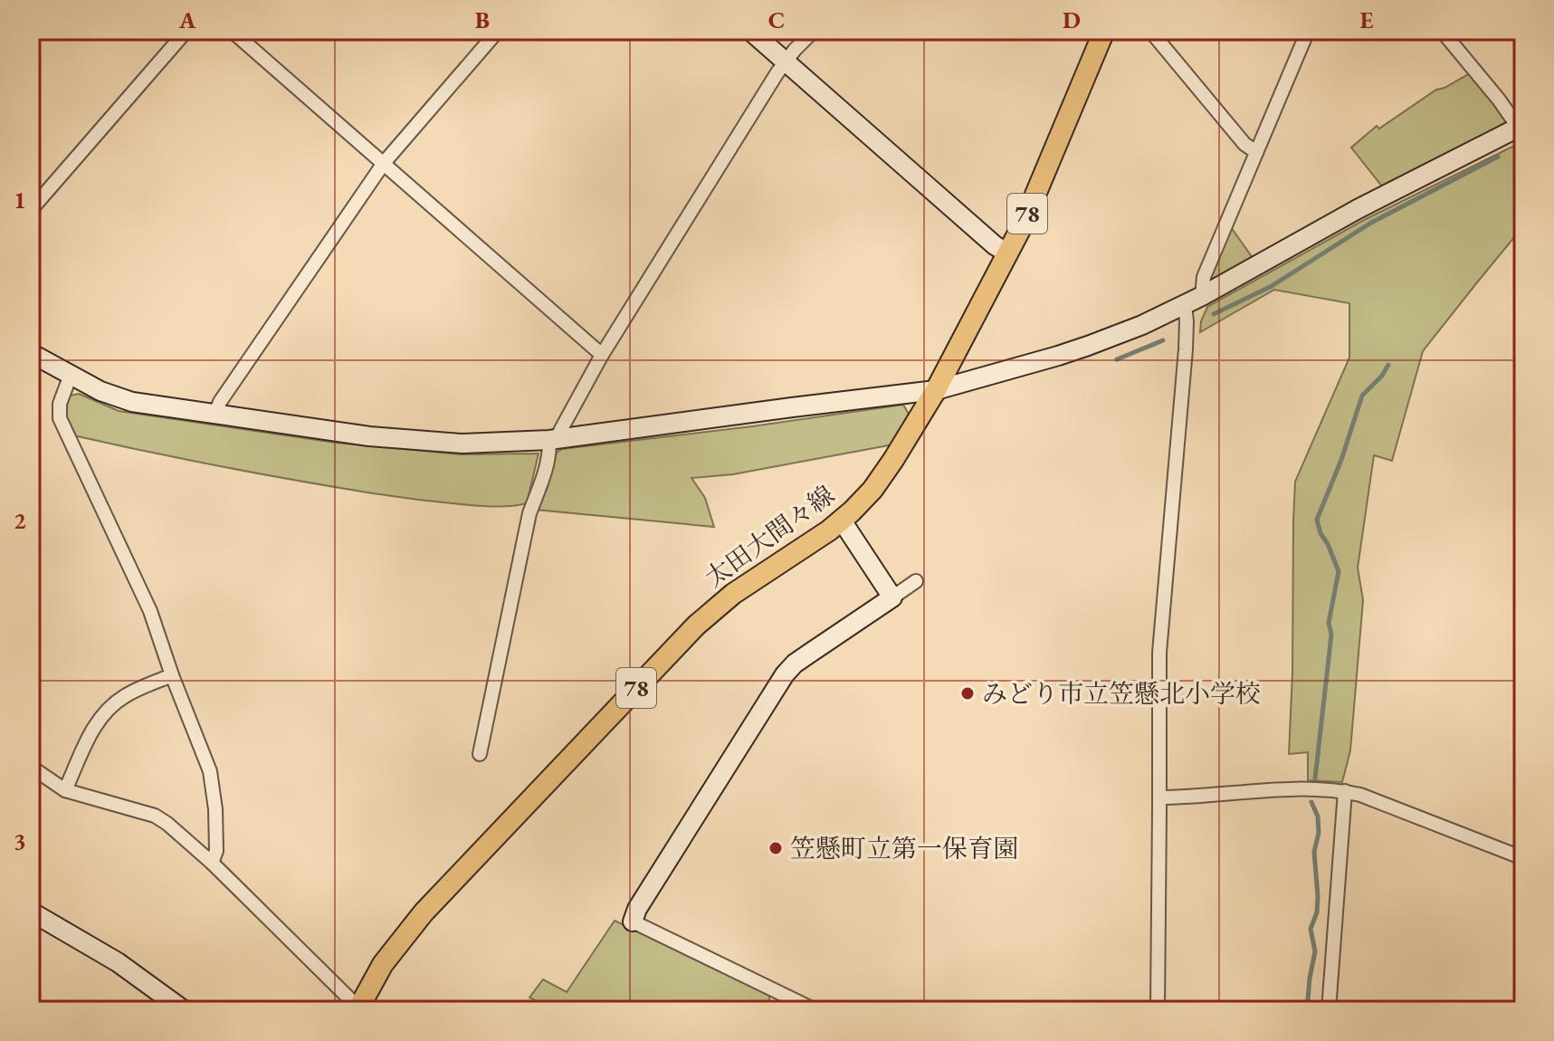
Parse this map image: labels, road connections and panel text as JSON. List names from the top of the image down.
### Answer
{
  "streets": {
    "main road": ["78", "太田大間々線"]
  },
  "places": ["みどり市立笠懸北小学校", "笠懸町立第一保育園"],
  "grid": {
    "columns": [
      "A",
      "B",
      "C",
      "D",
      "E"
    ],
    "rows": ["1", "2", "3"]
  }
}
